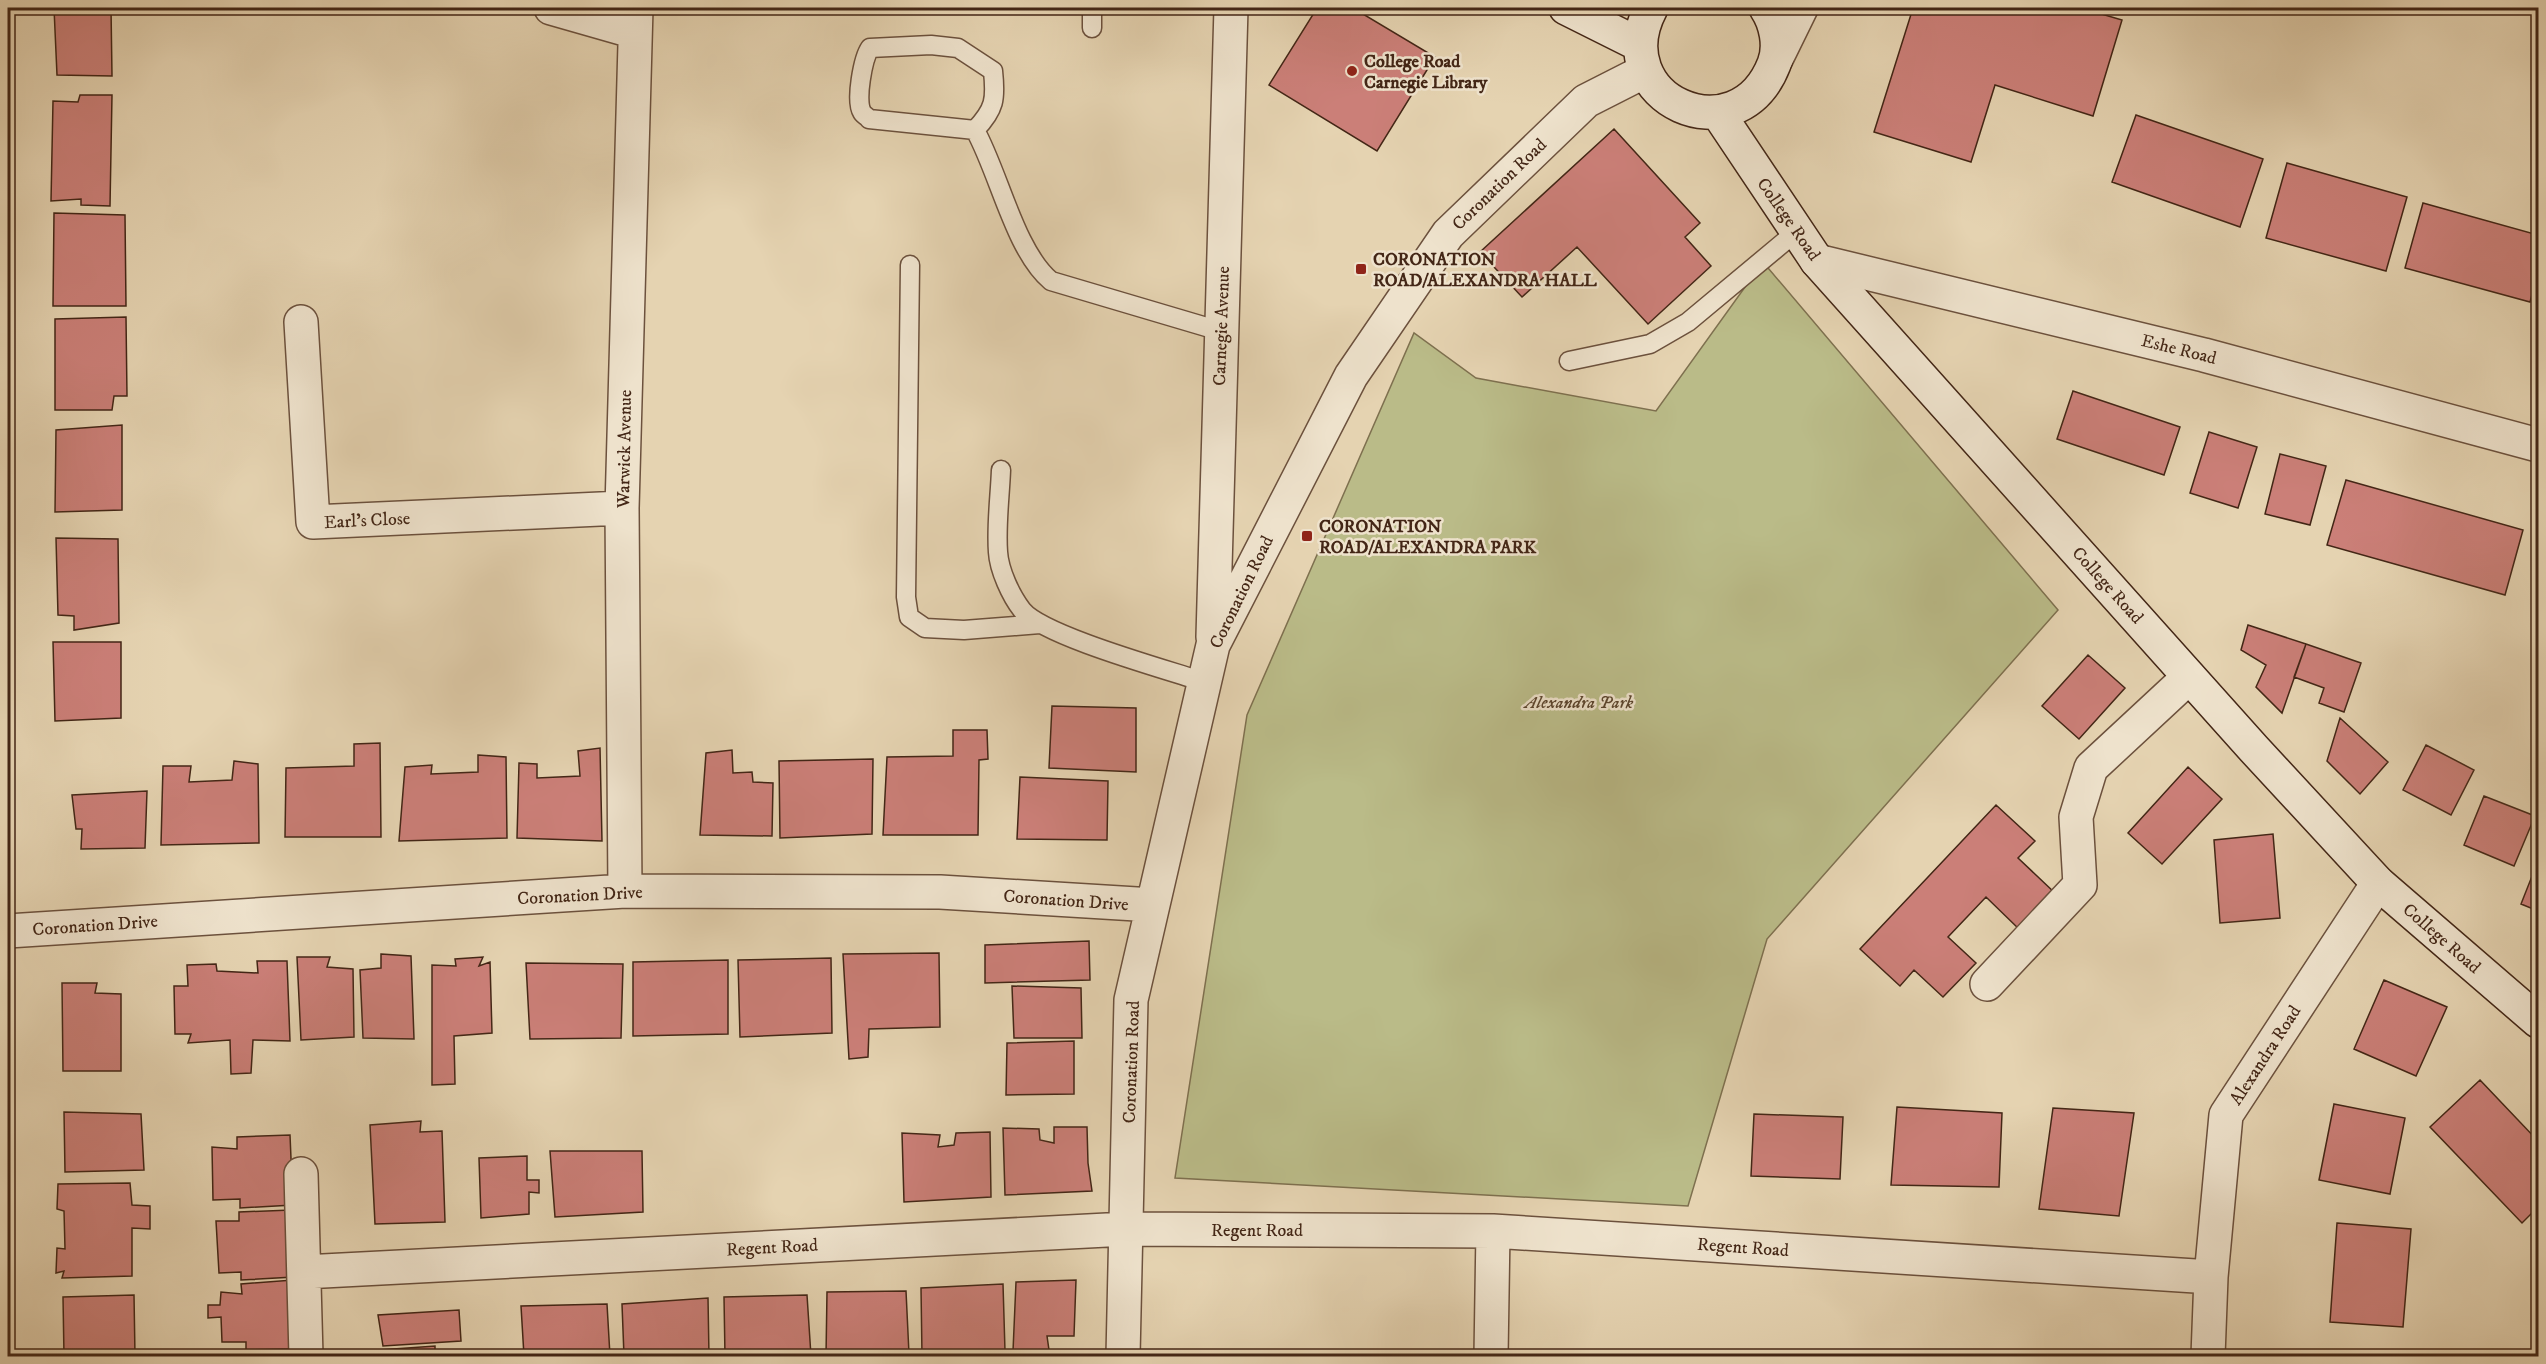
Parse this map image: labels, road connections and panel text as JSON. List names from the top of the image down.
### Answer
{
  "streets": {
    "street": [
      "Coronation Road",
      "College Road",
      "Carnegie Avenue",
      "Eshe Road",
      "Warwick Avenue",
      "Earl's Close",
      "Coronation Drive",
      "Alexandra Road",
      "Regent Road"
    ]
  },
  "crossings": [
    ["Coronation Road", "Carnegie Avenue"],
    ["Coronation Road", "Coronation Drive"],
    ["Coronation Road", "Regent Road"],
    ["College Road", "Eshe Road"],
    ["College Road", "Alexandra Road"],
    ["Warwick Avenue", "Earl's Close"],
    ["Warwick Avenue", "Coronation Drive"],
    ["Alexandra Road", "Regent Road"]
  ],
  "parks": ["Alexandra Park"],
  "places": {
    "other": ["College Road Carnegie Library"],
    "transit": ["CORONATION ROAD/ALEXANDRA HALL", "CORONATION ROAD/ALEXANDRA PARK"]
  }
}
